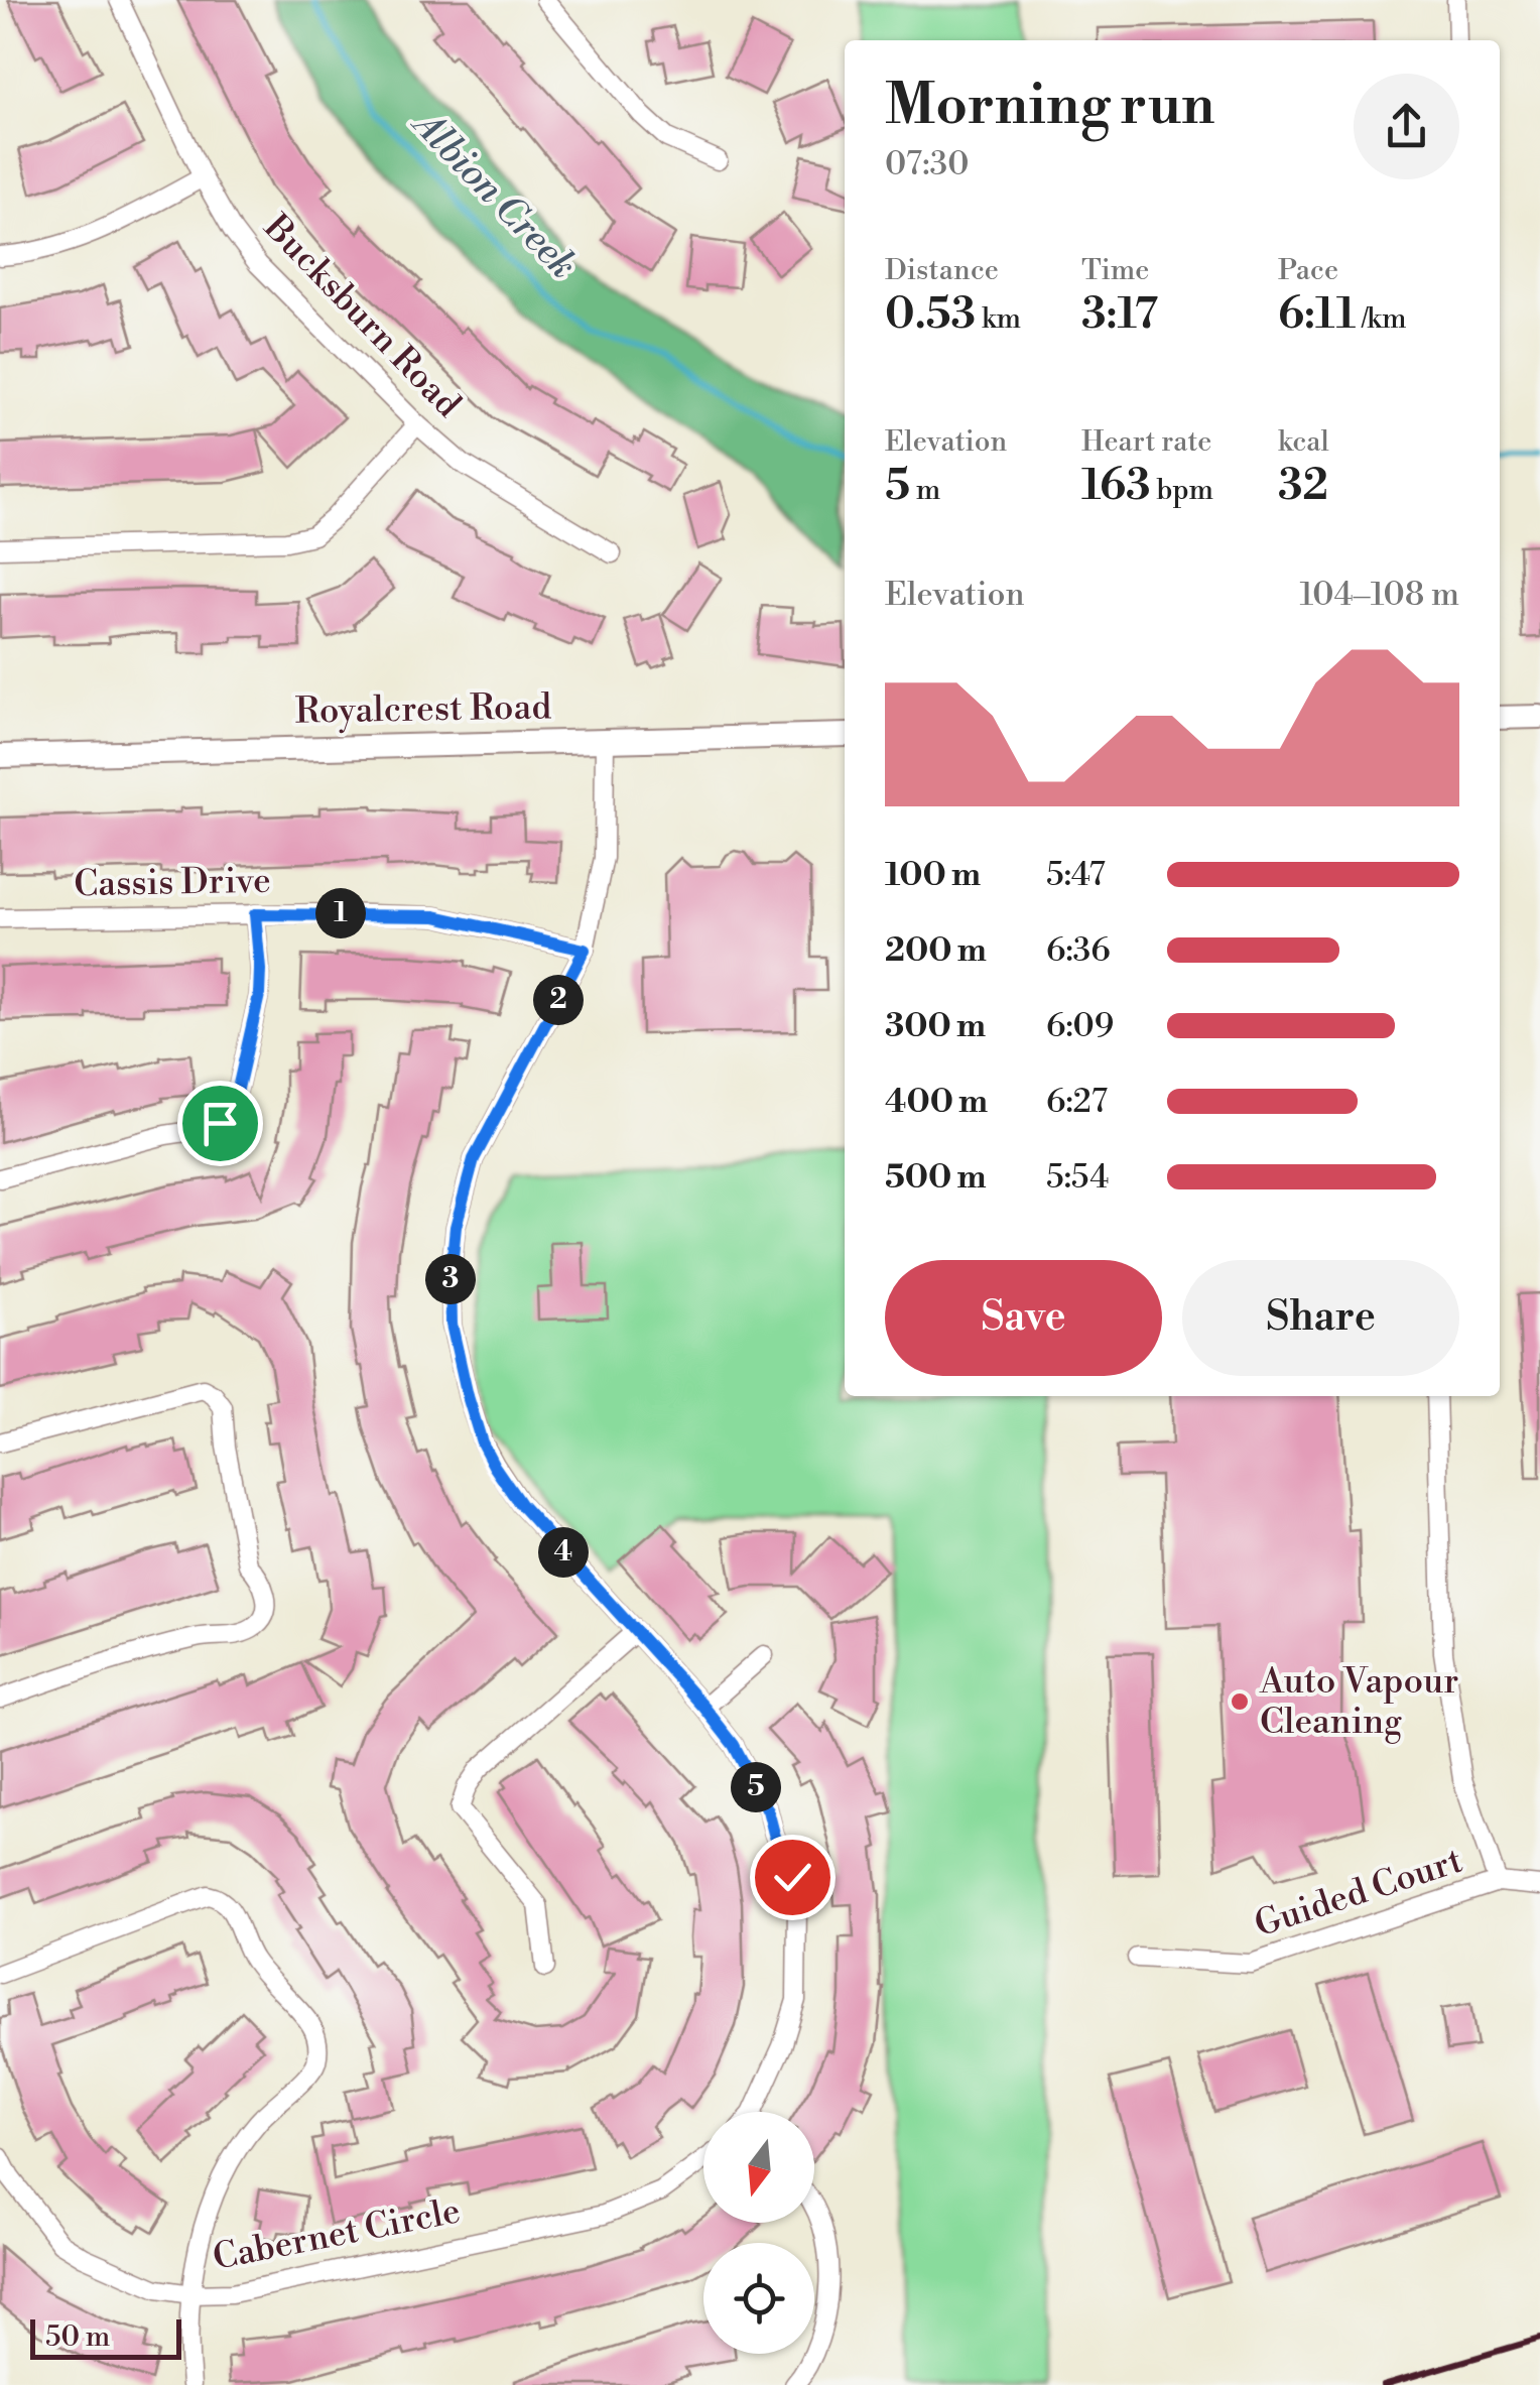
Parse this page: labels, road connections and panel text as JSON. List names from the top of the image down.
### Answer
{
  "streets": {
    "street": [
      "Bucksburn Road",
      "Royalcrest Road",
      "Cassis Drive",
      "Guided Court",
      "Cabernet Circle"
    ]
  },
  "water": ["Albion Creek"],
  "places": ["Auto Vapour Cleaning"],
  "scale_bar": "50 m",
  "north": "bottom",
  "page": {
    "heading": ["Morning run", "07:30"],
    "stats": [
      ["Distance", "0.53 km"],
      ["Time", "3:17"],
      ["Pace", "6:11 /km"],
      ["Elevation", "5 m"],
      ["Heart rate", "163 bpm"],
      ["kcal", "32"]
    ],
    "chart": ["Elevation", "104–108 m"],
    "list": [
      {
        "name": "100 m",
        "note": "5:47"
      },
      {
        "name": "200 m",
        "note": "6:36"
      },
      {
        "name": "300 m",
        "note": "6:09"
      },
      {
        "name": "400 m",
        "note": "6:27"
      },
      {
        "name": "500 m",
        "note": "5:54"
      }
    ],
    "pins": [
      "1",
      "2",
      "3",
      "4",
      "5"
    ],
    "buttons": ["Save", "Share"],
    "scale": "50 m"
  }
}
